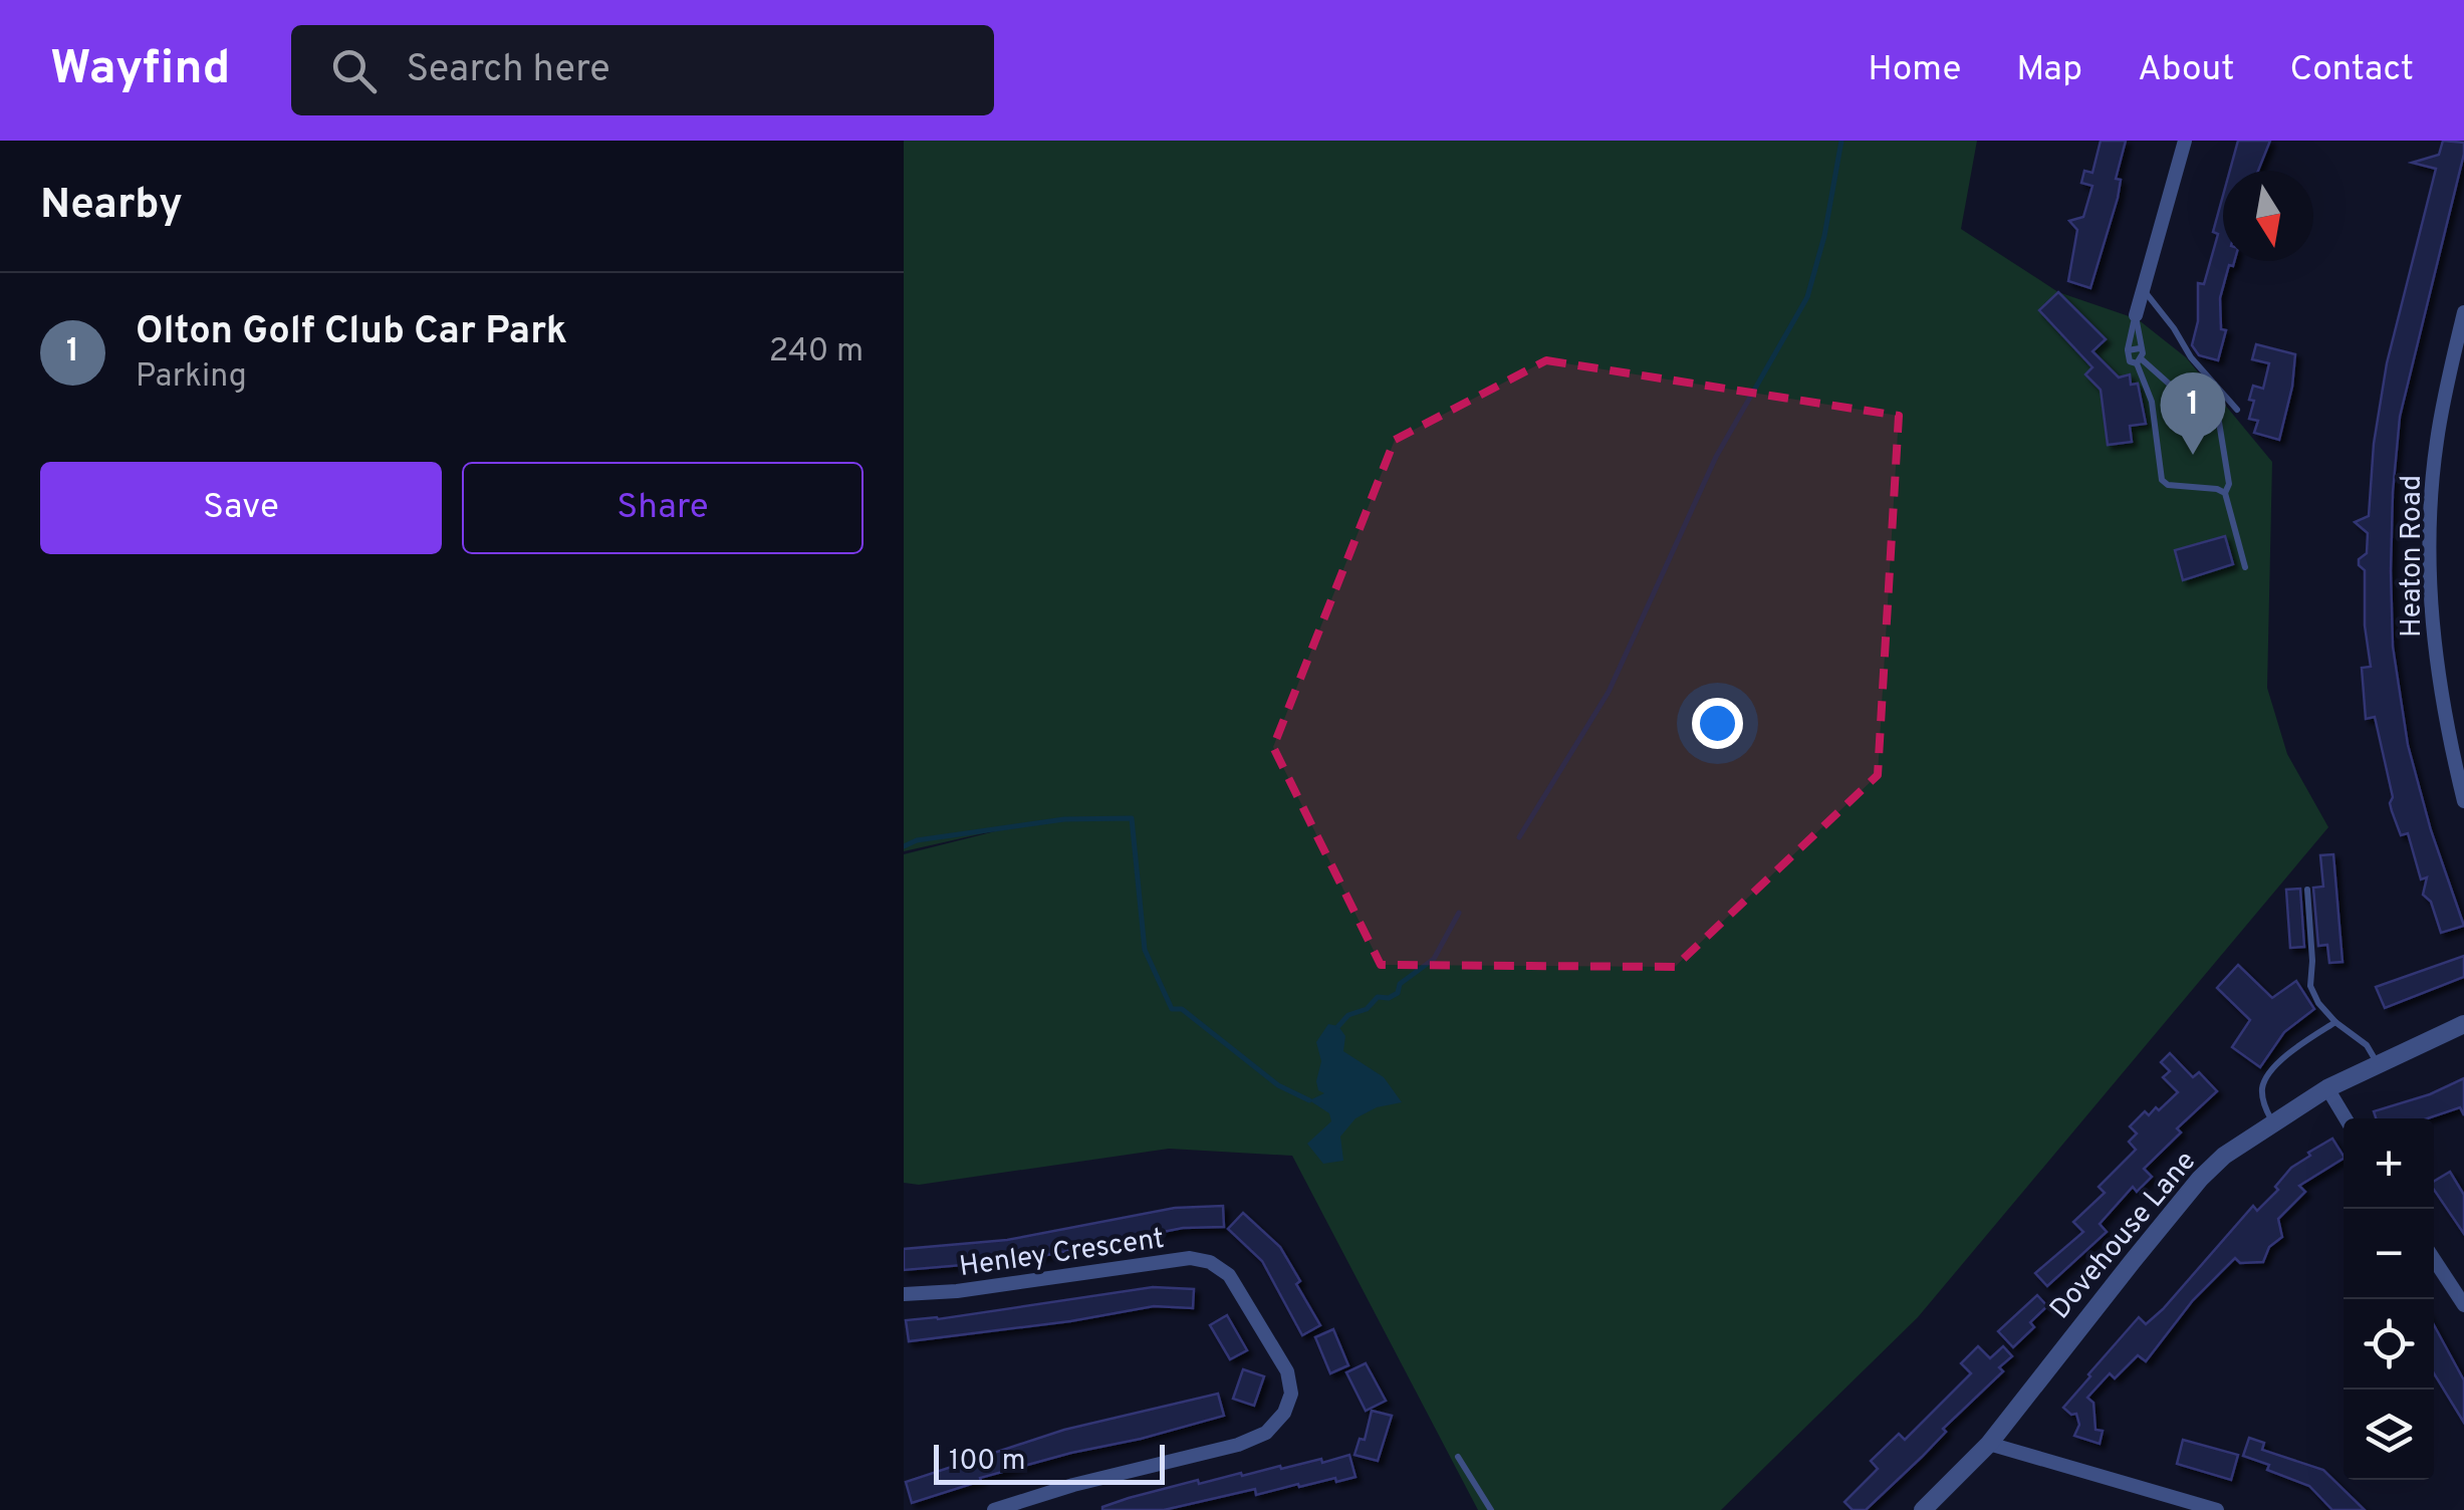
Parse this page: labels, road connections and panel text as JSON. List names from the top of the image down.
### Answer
{
  "streets": {
    "street": ["Heaton Road", "Dovehouse Lane", "Henley Crescent"]
  },
  "scale_bar": "100 m",
  "north": "bottom",
  "page": {
    "header": "Wayfind",
    "search": "Search here",
    "nav": [
      "Home",
      "Map",
      "About",
      "Contact"
    ],
    "heading": "Nearby",
    "list": [
      {
        "mark": "1",
        "name": "Olton Golf Club Car Park",
        "note": "Parking",
        "value": "240 m"
      }
    ],
    "pins": "1",
    "buttons": ["Save", "Share"],
    "map_buttons": ["+", "−"],
    "scale": "100 m"
  }
}
